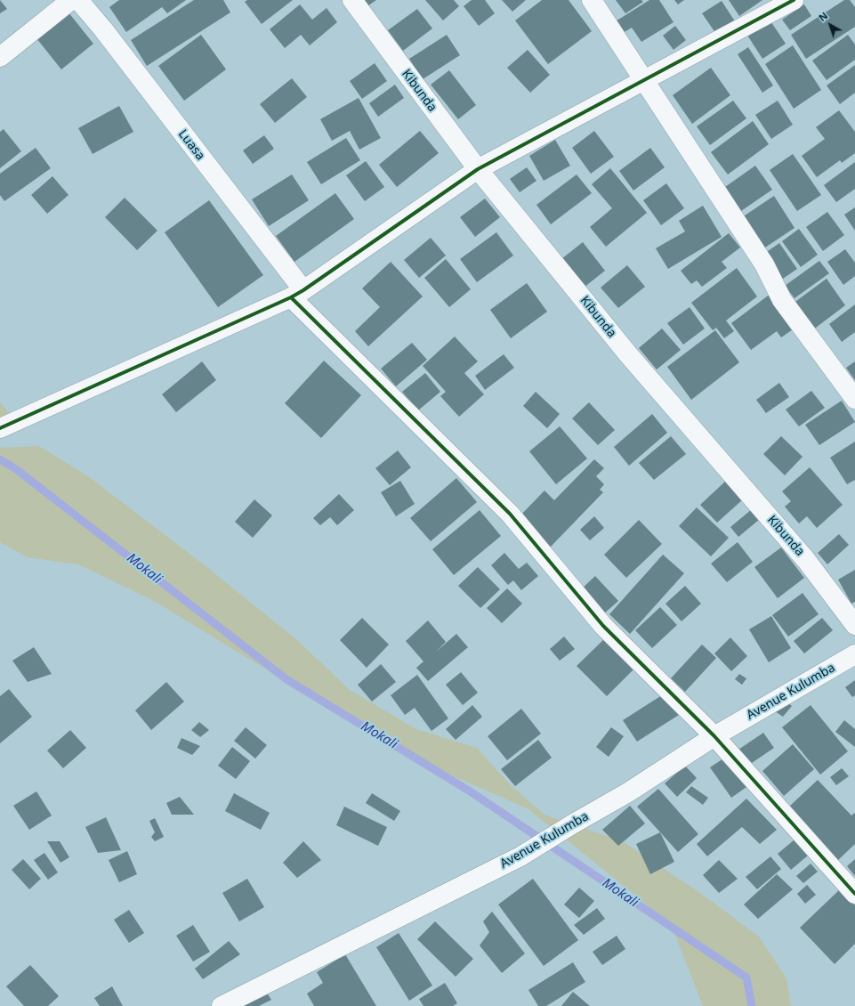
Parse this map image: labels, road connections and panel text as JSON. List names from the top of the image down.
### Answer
{
  "streets": {
    "street": ["Kibunda", "Luasa", "Avenue Kulumba"]
  },
  "crossings": [
    ["Luasa", "Avenue Kulumba"]
  ],
  "water": ["Mokali"],
  "north": "top left"
}
